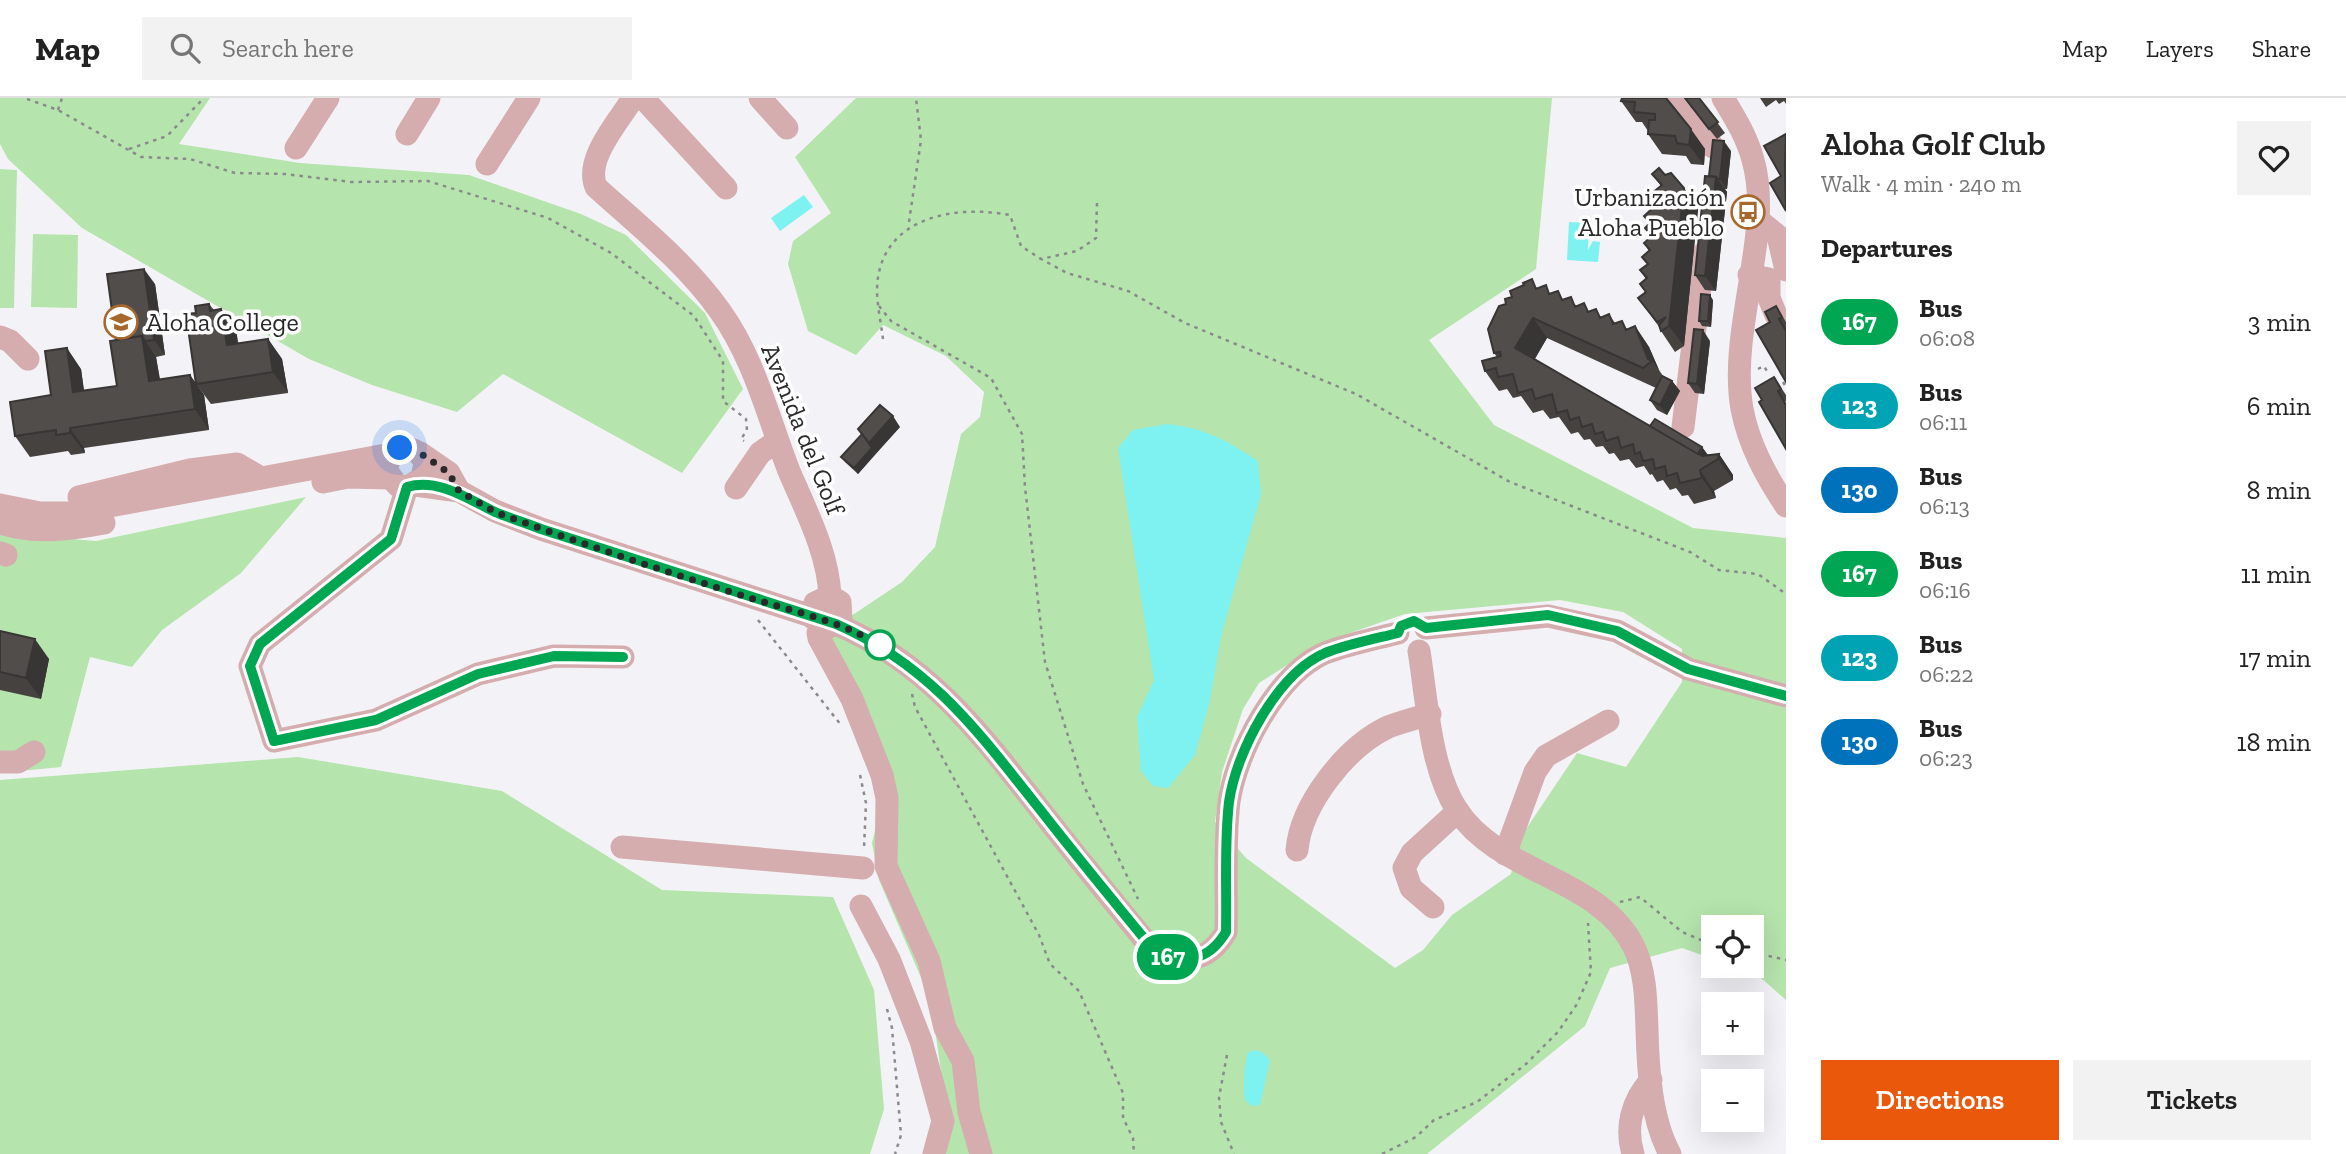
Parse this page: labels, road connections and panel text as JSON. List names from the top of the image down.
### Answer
{
  "streets": {
    "street": ["Avenida del Golf"]
  },
  "places": {
    "bus stop": ["Urbanización Aloha Pueblo"],
    "school or university": ["Aloha College"]
  },
  "lines": ["bus line 167"],
  "page": {
    "header": "Map",
    "search": "Search here",
    "nav": ["Map", "Layers", "Share"],
    "on_map": "167",
    "heading": [
      ["Aloha Golf Club", "Walk · 4 min · 240 m"],
      "Departures"
    ],
    "list": [
      {
        "mark": "167",
        "name": "Bus",
        "note": "06:08",
        "value": "3 min"
      },
      {
        "mark": "123",
        "name": "Bus",
        "note": "06:11",
        "value": "6 min"
      },
      {
        "mark": "130",
        "name": "Bus",
        "note": "06:13",
        "value": "8 min"
      },
      {
        "mark": "167",
        "name": "Bus",
        "note": "06:16",
        "value": "11 min"
      },
      {
        "mark": "123",
        "name": "Bus",
        "note": "06:22",
        "value": "17 min"
      },
      {
        "mark": "130",
        "name": "Bus",
        "note": "06:23",
        "value": "18 min"
      }
    ],
    "map_buttons": ["+", "−"],
    "buttons": ["Directions", "Tickets"]
  }
}
